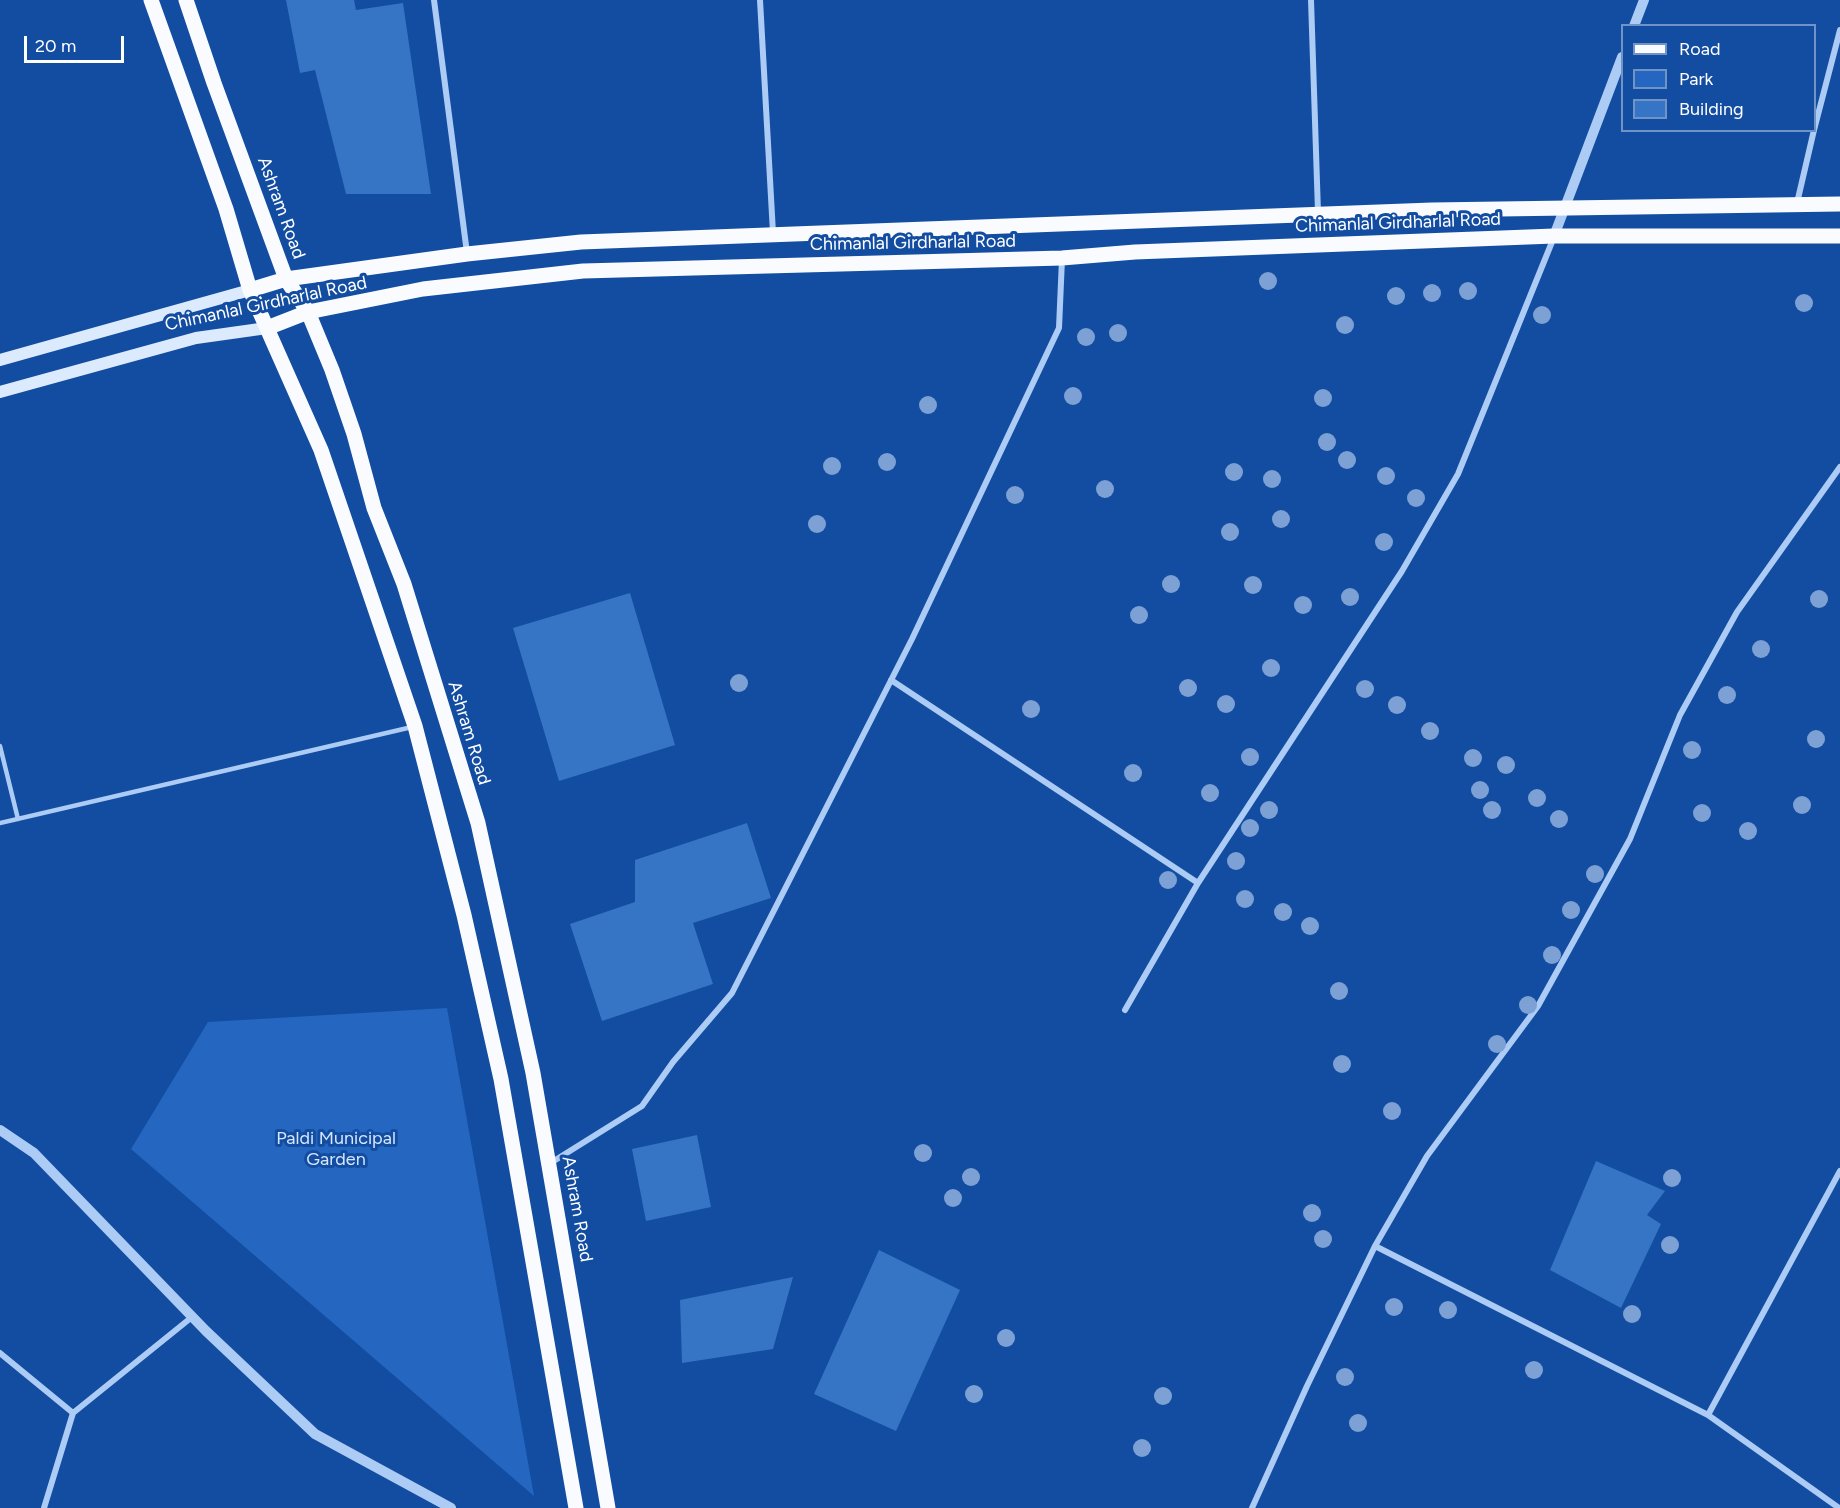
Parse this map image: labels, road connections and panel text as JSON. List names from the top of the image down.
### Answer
{
  "streets": {
    "main road": ["Ashram Road", "Chimanlal Girdharlal Road"]
  },
  "crossings": [
    ["Ashram Road", "Chimanlal Girdharlal Road"]
  ],
  "parks": ["Paldi Municipal Garden"],
  "legend": ["Road", "Park", "Building"],
  "scale_bar": "20 m"
}
